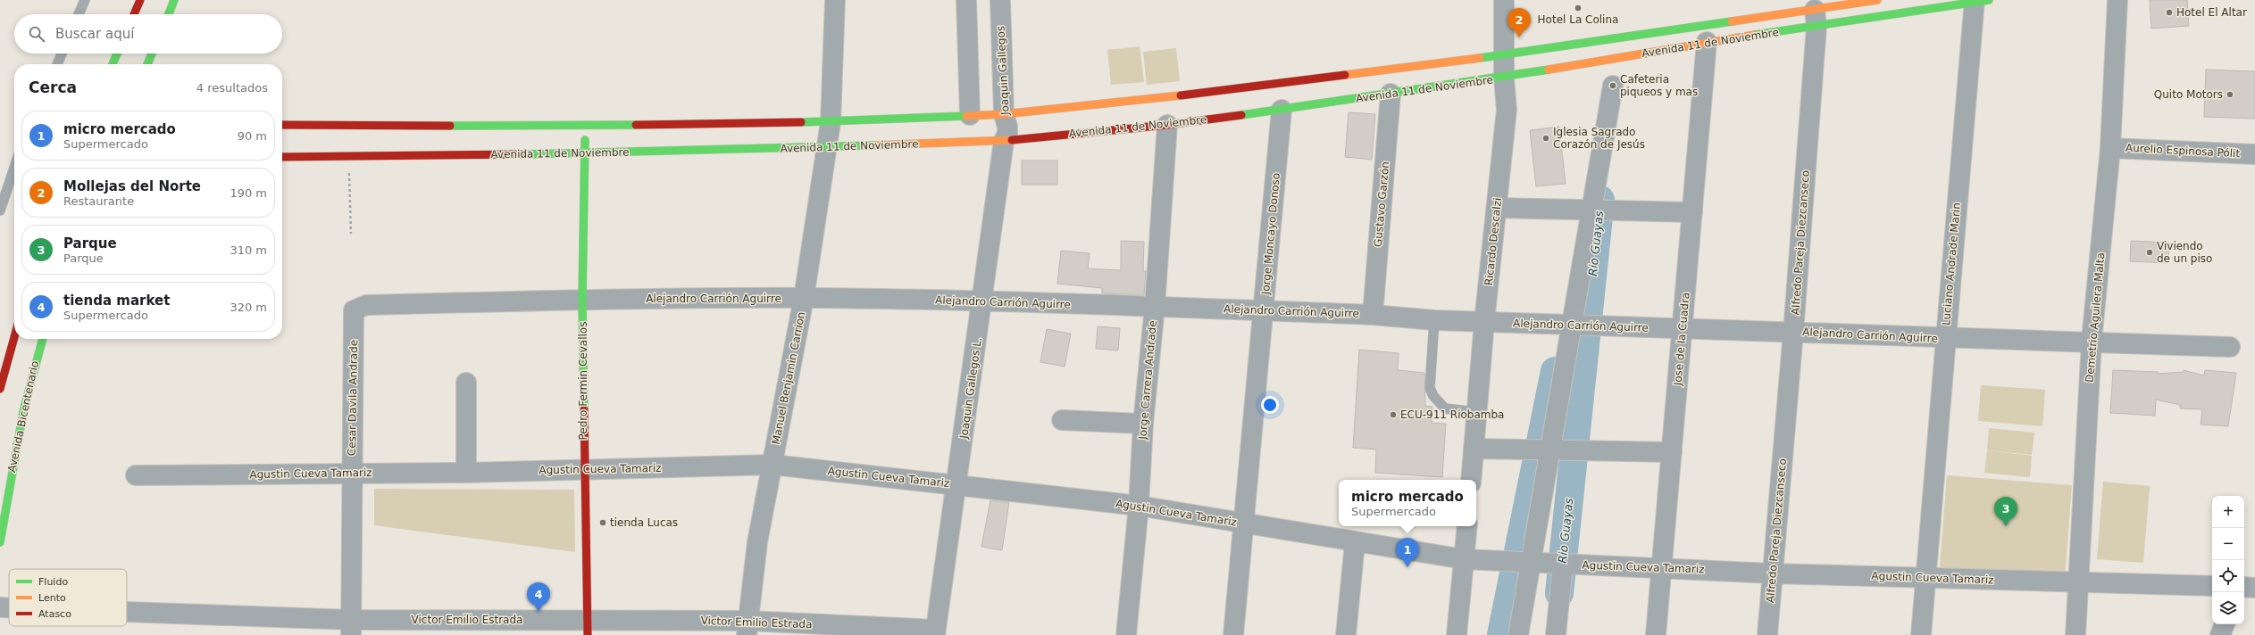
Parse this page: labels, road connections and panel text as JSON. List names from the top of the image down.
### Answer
{
  "streets": {
    "street": [
      "Avenida 11 de Noviembre",
      "Joaquin Gallegos",
      "Aurelio Espinosa Pólit",
      "Gustavo Garzón",
      "Jorge Moncayo Donoso",
      "Ricardo Descalzi",
      "Alfredo Pareja Diezcanseco",
      "Luciano Andrade Marin",
      "Alejandro Carrión Aguirre",
      "Demetrio Aguilera Malta",
      "Jose de la Cuadra",
      "Manuel Benjamin Carrion",
      "Jorge Carrera Andrade",
      "Pedro Fermin Cevallos",
      "Joaquin Gallegos L.",
      "Cesar Davila Andrade",
      "Avenida Bicentenario",
      "Agustin Cueva Tamariz",
      "Victor Emilio Estrada"
    ]
  },
  "crossings": [
    ["Avenida 11 de Noviembre", "Joaquin Gallegos"],
    ["Avenida 11 de Noviembre", "Gustavo Garzón"],
    ["Avenida 11 de Noviembre", "Jorge Moncayo Donoso"],
    ["Avenida 11 de Noviembre", "Ricardo Descalzi"],
    ["Avenida 11 de Noviembre", "Alfredo Pareja Diezcanseco"],
    ["Avenida 11 de Noviembre", "Luciano Andrade Marin"],
    ["Avenida 11 de Noviembre", "Jose de la Cuadra"],
    ["Avenida 11 de Noviembre", "Manuel Benjamin Carrion"],
    ["Avenida 11 de Noviembre", "Jorge Carrera Andrade"],
    ["Avenida 11 de Noviembre", "Pedro Fermin Cevallos"],
    ["Avenida 11 de Noviembre", "Joaquin Gallegos L."],
    ["Joaquin Gallegos", "Joaquin Gallegos L."],
    ["Aurelio Espinosa Pólit", "Demetrio Aguilera Malta"],
    ["Gustavo Garzón", "Alejandro Carrión Aguirre"],
    ["Jorge Moncayo Donoso", "Alejandro Carrión Aguirre"],
    ["Jorge Moncayo Donoso", "Agustin Cueva Tamariz"],
    ["Ricardo Descalzi", "Alejandro Carrión Aguirre"],
    ["Alfredo Pareja Diezcanseco", "Alejandro Carrión Aguirre"],
    ["Alfredo Pareja Diezcanseco", "Agustin Cueva Tamariz"],
    ["Luciano Andrade Marin", "Alejandro Carrión Aguirre"],
    ["Luciano Andrade Marin", "Agustin Cueva Tamariz"],
    ["Alejandro Carrión Aguirre", "Demetrio Aguilera Malta"],
    ["Alejandro Carrión Aguirre", "Jose de la Cuadra"],
    ["Alejandro Carrión Aguirre", "Manuel Benjamin Carrion"],
    ["Alejandro Carrión Aguirre", "Jorge Carrera Andrade"],
    ["Alejandro Carrión Aguirre", "Pedro Fermin Cevallos"],
    ["Alejandro Carrión Aguirre", "Joaquin Gallegos L."],
    ["Alejandro Carrión Aguirre", "Cesar Davila Andrade"],
    ["Demetrio Aguilera Malta", "Agustin Cueva Tamariz"],
    ["Jose de la Cuadra", "Agustin Cueva Tamariz"],
    ["Manuel Benjamin Carrion", "Agustin Cueva Tamariz"],
    ["Manuel Benjamin Carrion", "Victor Emilio Estrada"],
    ["Jorge Carrera Andrade", "Agustin Cueva Tamariz"],
    ["Pedro Fermin Cevallos", "Agustin Cueva Tamariz"],
    ["Pedro Fermin Cevallos", "Victor Emilio Estrada"],
    ["Joaquin Gallegos L.", "Agustin Cueva Tamariz"],
    ["Joaquin Gallegos L.", "Victor Emilio Estrada"],
    ["Cesar Davila Andrade", "Agustin Cueva Tamariz"],
    ["Cesar Davila Andrade", "Victor Emilio Estrada"]
  ],
  "water": ["Rio Guayas"],
  "places": [
    "Hotel La Colina",
    "Hotel El Altar",
    "Cafeteria piqueos y mas",
    "Quito Motors",
    "Iglesia Sagrado Corazón de Jesús",
    "Viviendo de un piso",
    "ECU-911 Riobamba",
    "tienda Lucas"
  ],
  "legend": ["Fluido", "Lento", "Atasco"],
  "page": {
    "pins": [
      "2",
      "3",
      "1",
      "4"
    ],
    "search": "Buscar aquí",
    "heading": ["Cerca", "4 resultados"],
    "list": [
      {
        "mark": "1",
        "name": "micro mercado",
        "note": "Supermercado",
        "value": "90 m"
      },
      {
        "mark": "2",
        "name": "Mollejas del Norte",
        "note": "Restaurante",
        "value": "190 m"
      },
      {
        "mark": "3",
        "name": "Parque",
        "note": "Parque",
        "value": "310 m"
      },
      {
        "mark": "4",
        "name": "tienda market",
        "note": "Supermercado",
        "value": "320 m"
      }
    ],
    "popup": ["micro mercado", "Supermercado"],
    "map_buttons": ["+", "−"]
  }
}
